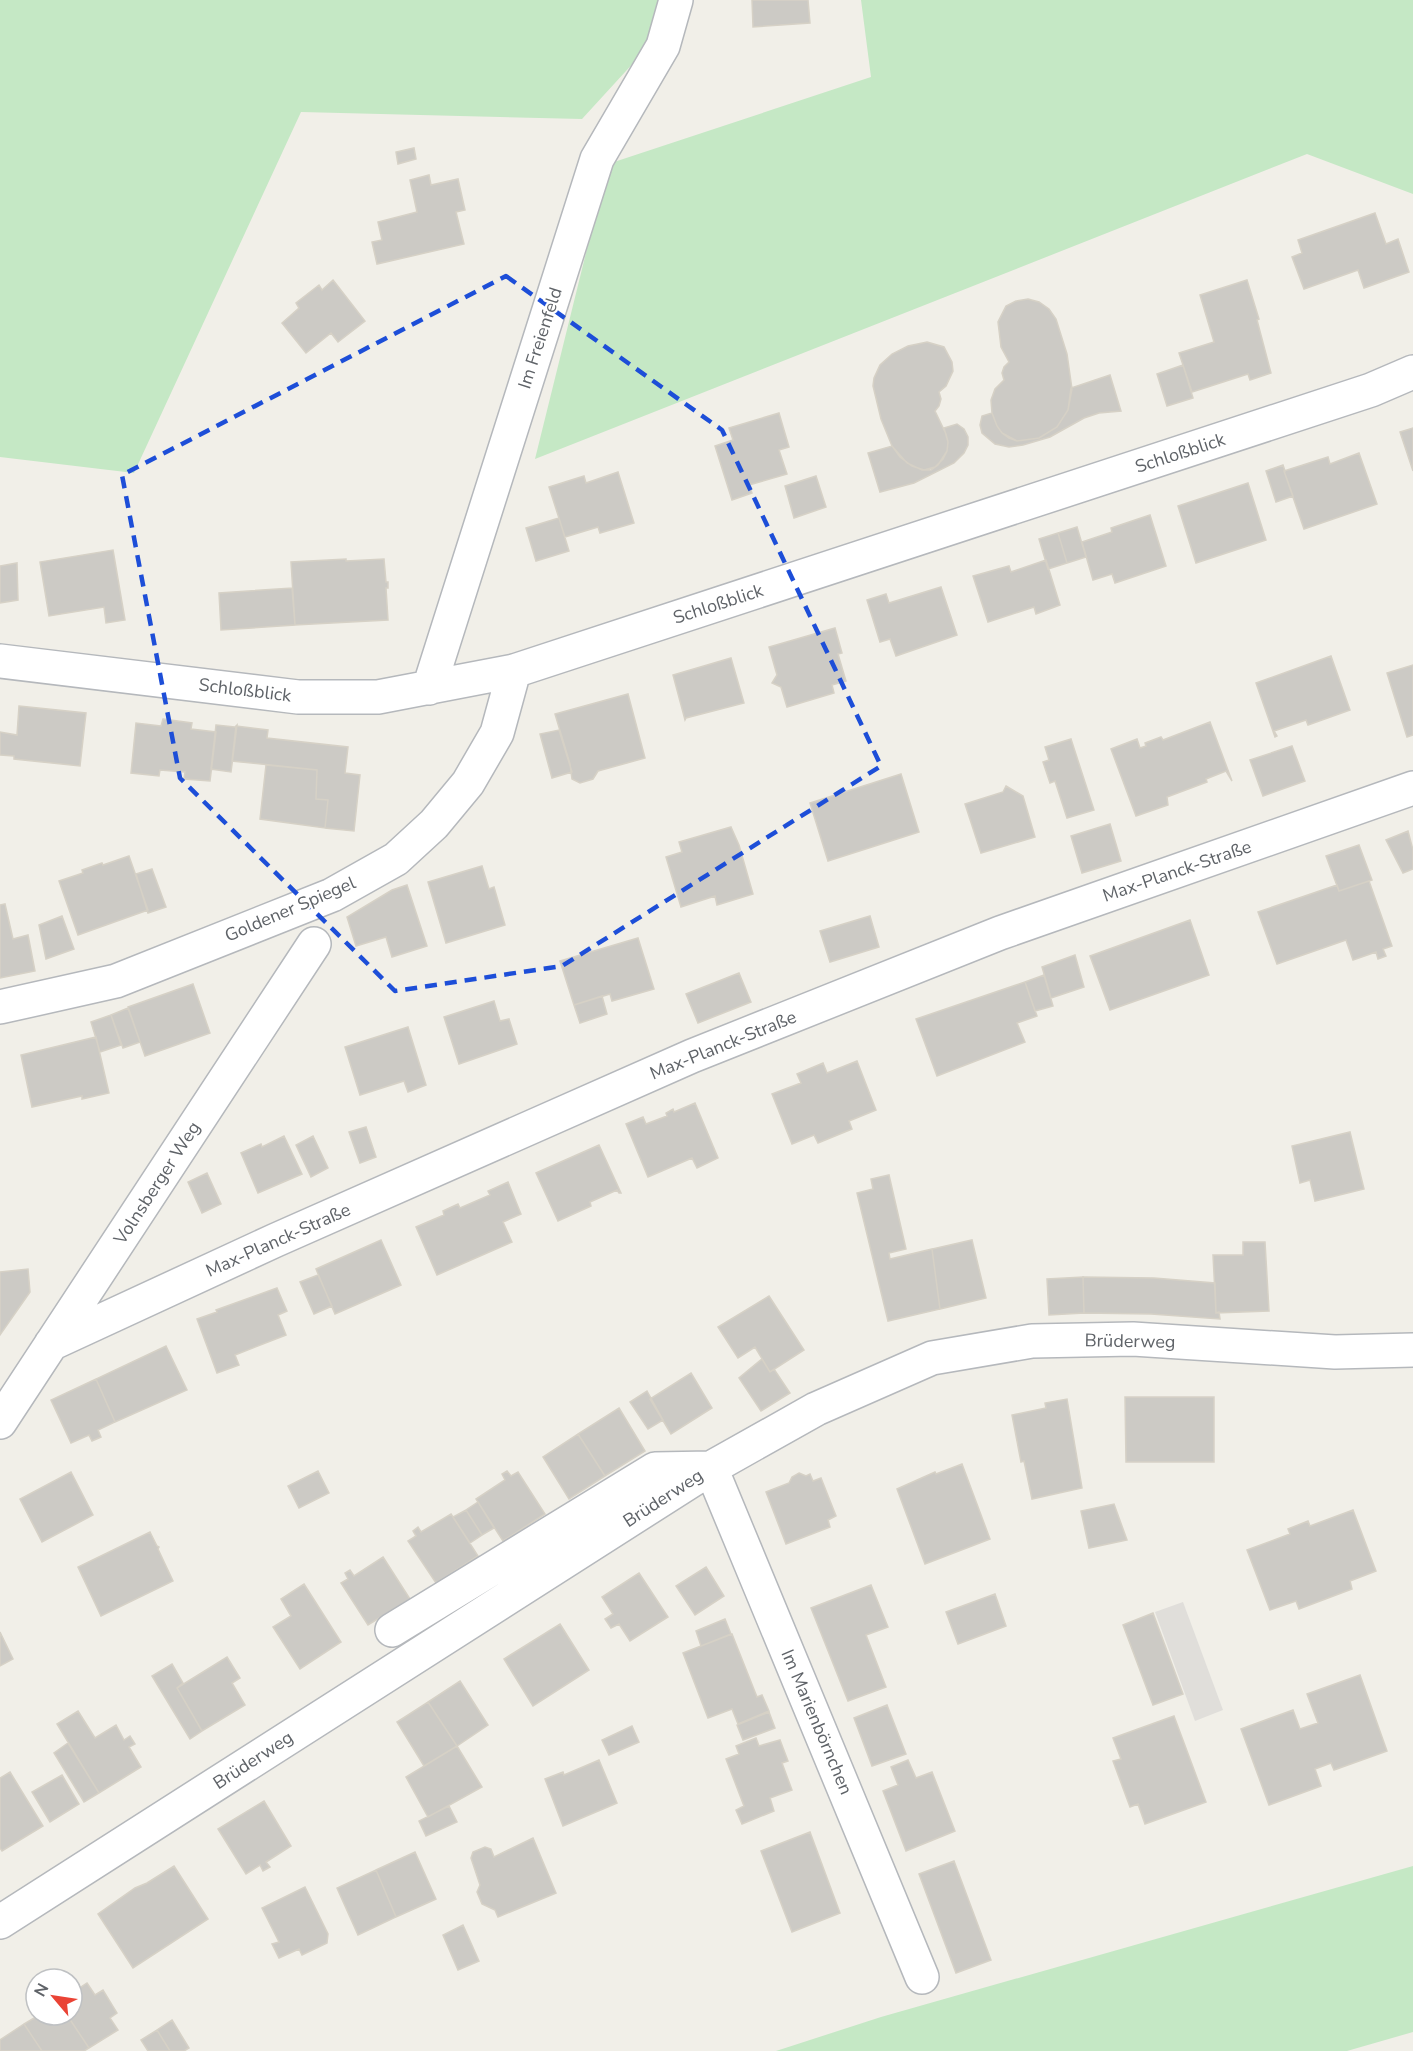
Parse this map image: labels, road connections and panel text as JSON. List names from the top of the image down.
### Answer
{
  "streets": {
    "street": [
      "Im Freienfeld",
      "Schloßblick",
      "Max-Planck-Straße",
      "Goldener Spiegel",
      "Volnsberger Weg",
      "Brüderweg",
      "Im Marienbörnchen"
    ]
  },
  "crossings": [
    ["Im Freienfeld", "Schloßblick"],
    ["Schloßblick", "Goldener Spiegel"],
    ["Max-Planck-Straße", "Volnsberger Weg"],
    ["Brüderweg", "Im Marienbörnchen"]
  ],
  "north": "top left"
}
